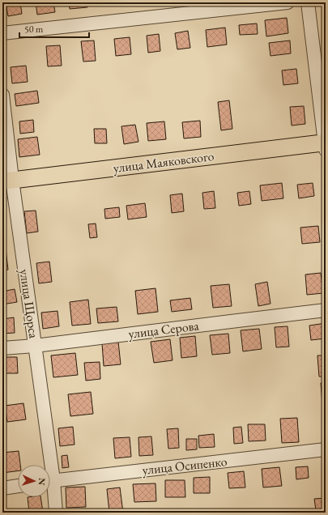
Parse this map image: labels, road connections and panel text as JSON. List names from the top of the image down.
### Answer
{
  "streets": {
    "main road": ["улица Маяковского"],
    "street": ["улица Щорса", "улица Серова", "улица Осипенко"]
  },
  "crossings": [
    ["улица Маяковского", "улица Щорса"],
    ["улица Щорса", "улица Серова"]
  ],
  "scale_bar": "50 m",
  "north": "right"
}
